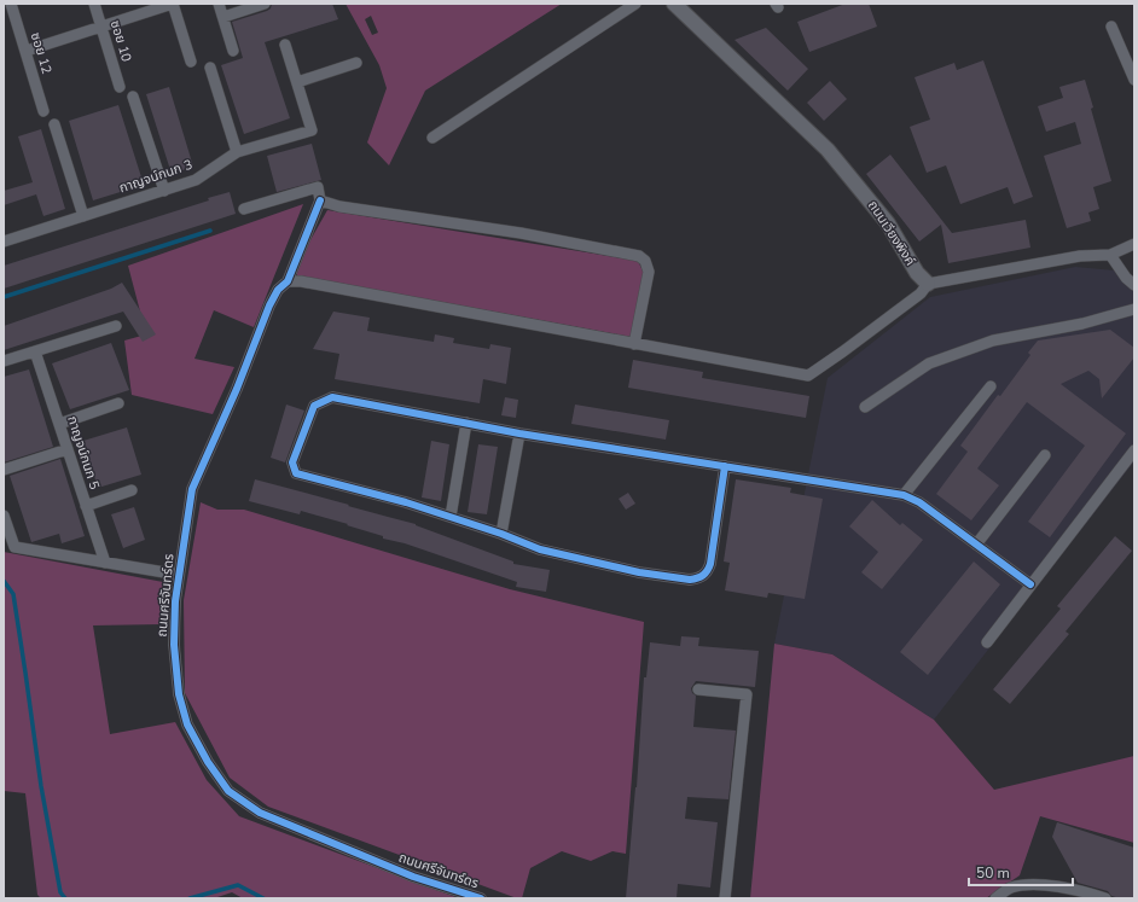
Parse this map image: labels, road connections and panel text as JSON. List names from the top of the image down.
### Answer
{
  "streets": {
    "street": [
      "ซอย 10",
      "ซอย 12",
      "กาญจน์กนก 3",
      "ถนนเวียงพิงค์",
      "กาญจน์กนก 5",
      "ถนนศรีจันทร์ดร"
    ]
  },
  "scale_bar": "50 m"
}
